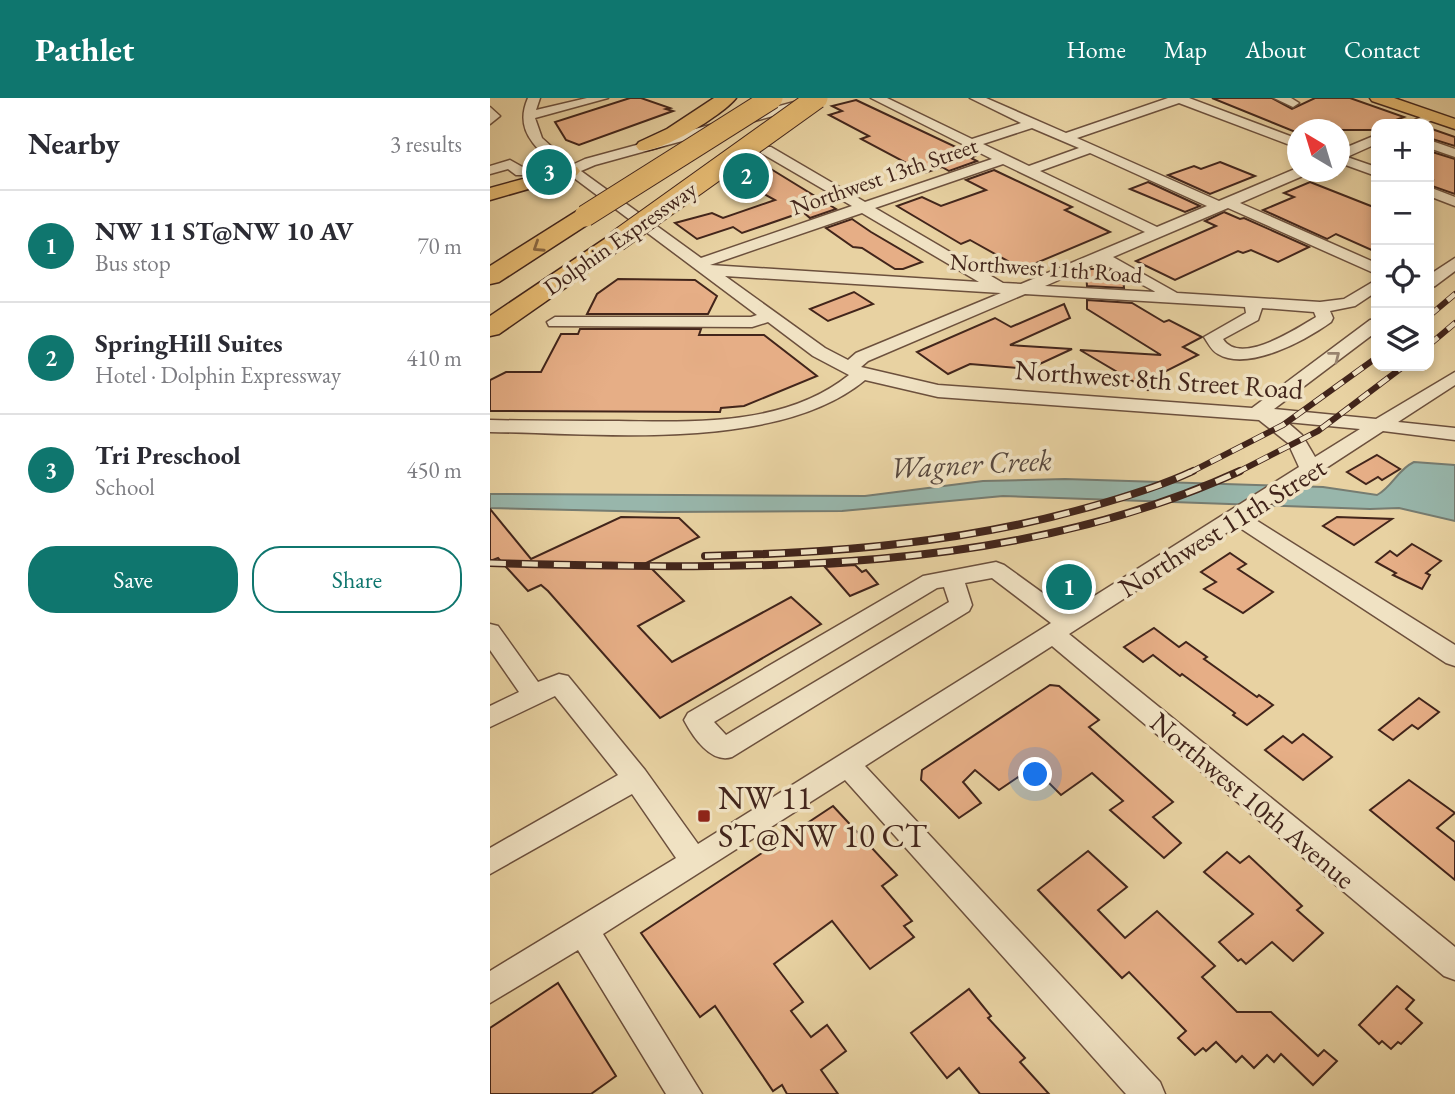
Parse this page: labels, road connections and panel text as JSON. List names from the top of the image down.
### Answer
{
  "streets": {
    "highway": ["Dolphin Expressway"],
    "street": [
      "Northwest 13th Street",
      "Northwest 11th Road",
      "Northwest 8th Street Road",
      "Northwest 11th Street",
      "Northwest 10th Avenue"
    ]
  },
  "crossings": [
    ["Northwest 13th Street", "Northwest 11th Road"],
    ["Northwest 8th Street Road", "Northwest 11th Street"],
    ["Northwest 11th Street", "Northwest 10th Avenue"]
  ],
  "water": ["Wagner Creek"],
  "places": {
    "transit": ["NW 11 ST@NW 10 CT"]
  },
  "north": "top left",
  "page": {
    "header": "Pathlet",
    "nav": [
      "Home",
      "Map",
      "About",
      "Contact"
    ],
    "heading": ["Nearby", "3 results"],
    "map_buttons": ["+", "−"],
    "pins": ["3", "2", "1"],
    "list": [
      {
        "mark": "1",
        "name": "NW 11 ST@NW 10 AV",
        "note": "Bus stop",
        "value": "70 m"
      },
      {
        "mark": "2",
        "name": "SpringHill Suites",
        "note": "Hotel · Dolphin Expressway",
        "value": "410 m"
      },
      {
        "mark": "3",
        "name": "Tri Preschool",
        "note": "School",
        "value": "450 m"
      }
    ],
    "buttons": ["Save", "Share"]
  }
}
